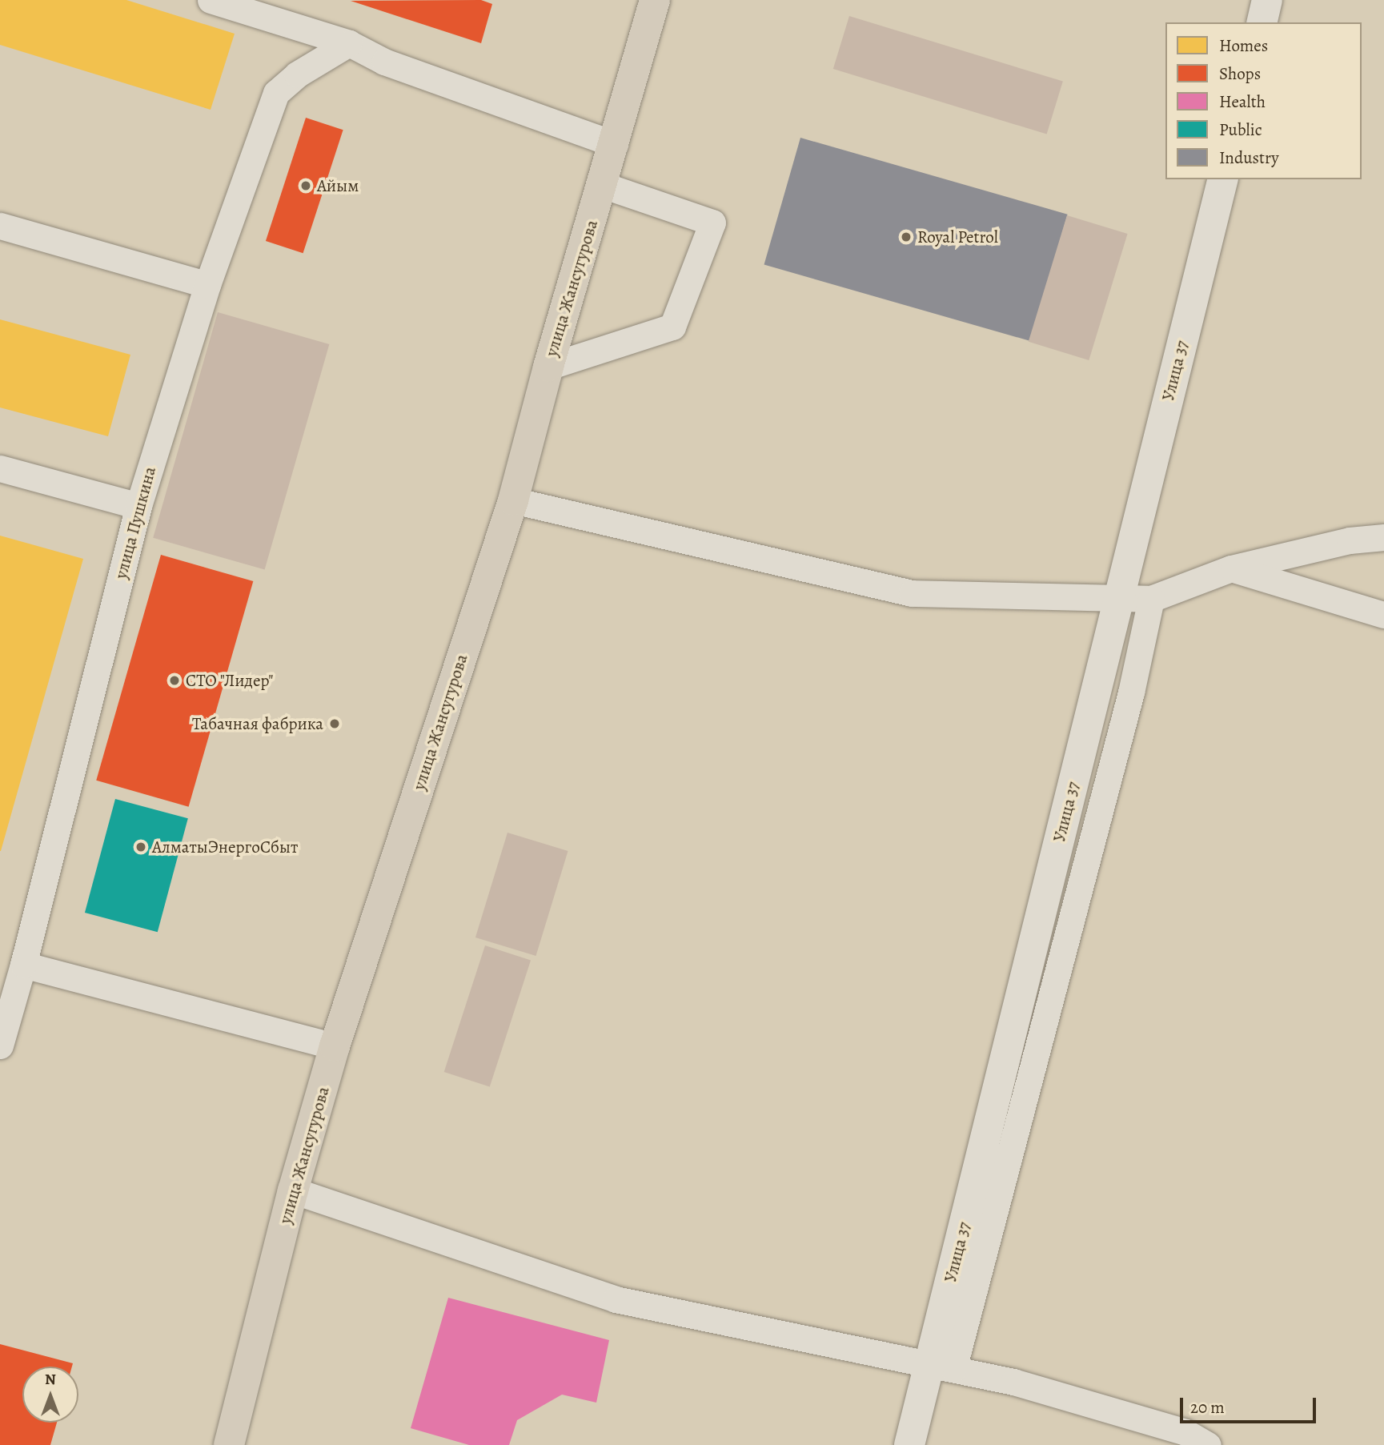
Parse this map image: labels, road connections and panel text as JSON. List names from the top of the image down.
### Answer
{
  "streets": {
    "main road": ["улица Жансугурова"],
    "street": ["Улица 37"],
    "lane": ["улица Пушкина"]
  },
  "places": [
    "Айым",
    "Royal Petrol",
    "СТО \"Лидер\"",
    "Табачная фабрика",
    "АлматыЭнергоСбыт"
  ],
  "legend": [
    "Homes",
    "Shops",
    "Health",
    "Public",
    "Industry"
  ],
  "scale_bar": "20 m",
  "north": "top"
}
